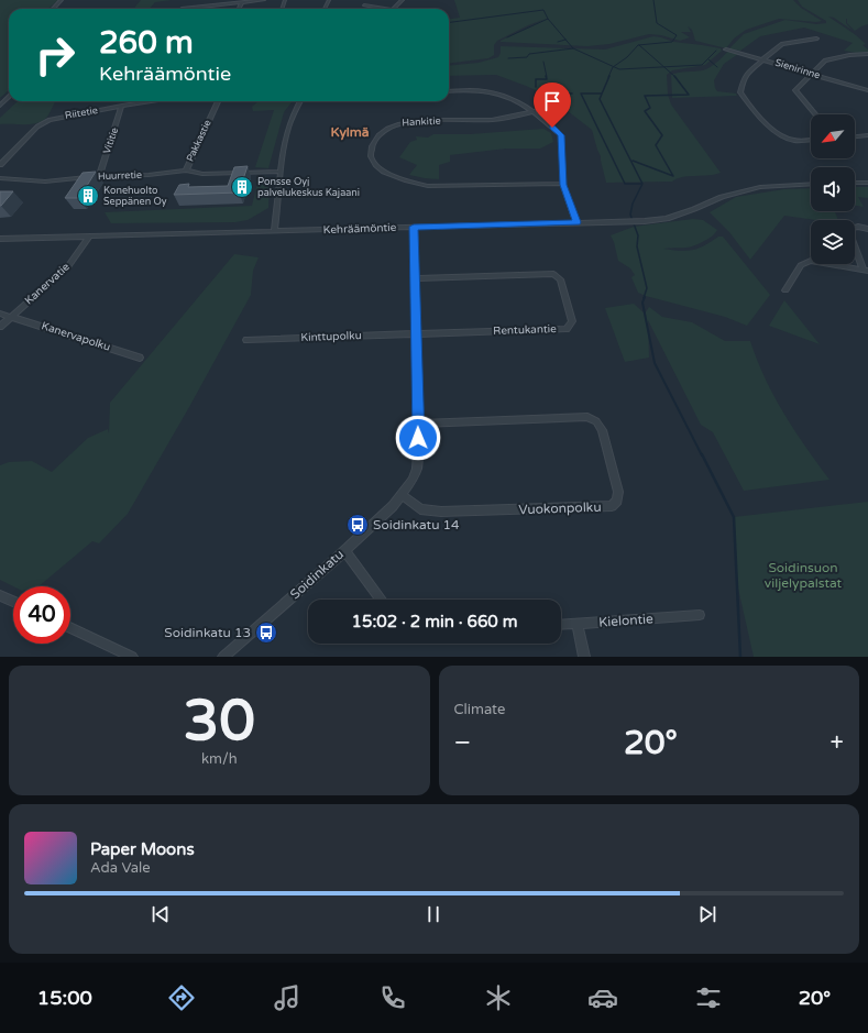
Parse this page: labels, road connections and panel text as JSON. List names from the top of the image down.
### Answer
{
  "streets": {
    "street": [
      "Sienirinne",
      "Riitetie",
      "Hankitie",
      "Vititie",
      "Pakkastie",
      "Huurretie",
      "Kehräämöntie",
      "Kanervatie",
      "Rentukantie",
      "Kanervapolku",
      "Kinttupolku",
      "Vuokonpolku",
      "Soidinkatu",
      "Kielontie"
    ]
  },
  "crossings": [
    ["Riitetie", "Vititie"],
    ["Vititie", "Huurretie"],
    ["Pakkastie", "Huurretie"],
    ["Kehräämöntie", "Kanervatie"],
    ["Kehräämöntie", "Soidinkatu"],
    ["Kanervatie", "Kanervapolku"],
    ["Rentukantie", "Kinttupolku"],
    ["Rentukantie", "Soidinkatu"],
    ["Kinttupolku", "Soidinkatu"],
    ["Vuokonpolku", "Soidinkatu"]
  ],
  "districts": ["Kylmä"],
  "parks": ["Soidinsuon viljelypalstat"],
  "places": {
    "building": ["Ponsse Oyj palvelukeskus Kajaani", "Konehuolto Seppänen Oy"],
    "bus stop": ["Soidinkatu 14", "Soidinkatu 13"]
  },
  "north": "bottom left",
  "page": {
    "turn": ["260 m", "Kehräämöntie"],
    "limit": "40",
    "trip": "15:02 · 2 min · 660 m",
    "tile": [
      ["30", "km/h"],
      "Climate"
    ],
    "heat": ["−", "20°", "+"],
    "song": ["Paper Moons", "Ada Vale"],
    "tabs": ["15:00", "20°"]
  }
}
